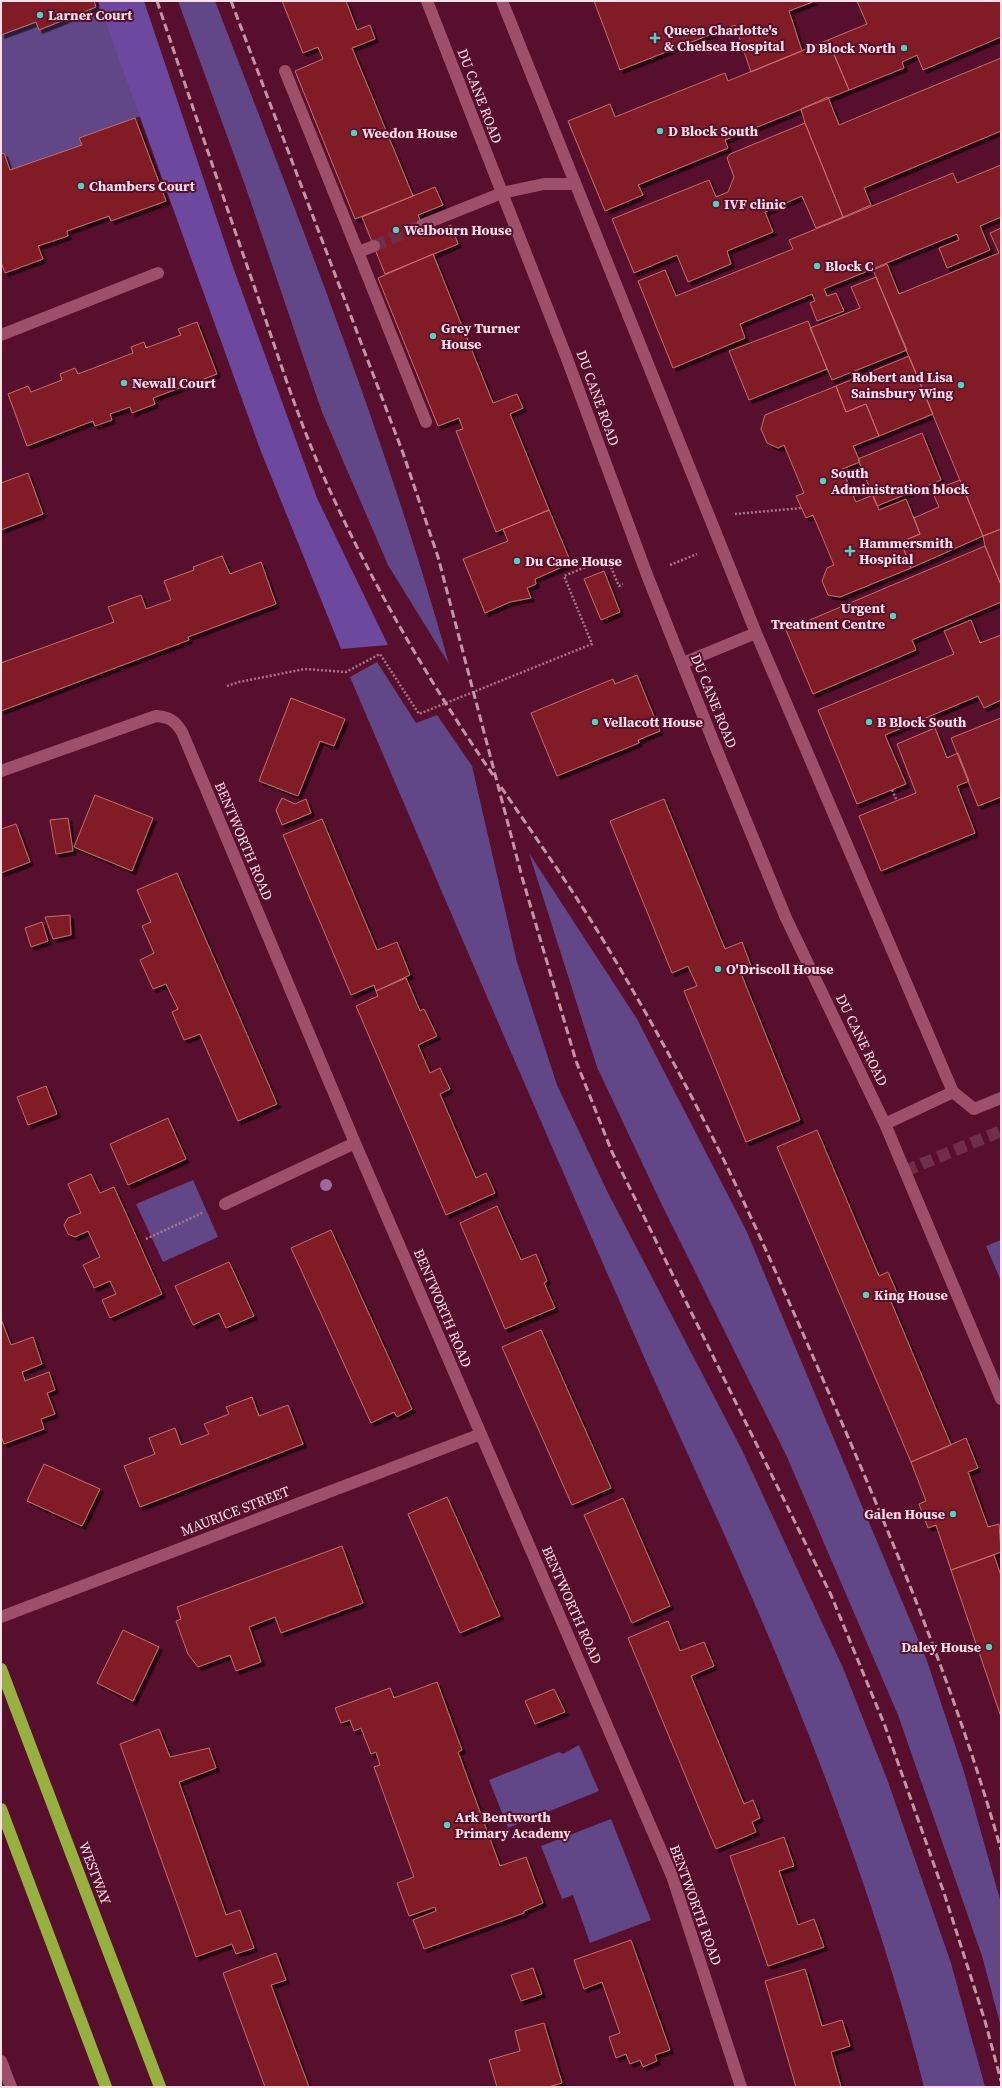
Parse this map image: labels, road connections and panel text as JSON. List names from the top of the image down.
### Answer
{
  "streets": {
    "highway": ["WESTWAY"],
    "street": ["DU CANE ROAD", "BENTWORTH ROAD", "MAURICE STREET"]
  },
  "crossings": [
    ["BENTWORTH ROAD", "MAURICE STREET"]
  ],
  "places": {
    "other": [
      "Larner Court",
      "D Block North",
      "D Block South",
      "Weedon House",
      "Chambers Court",
      "IVF clinic",
      "Welbourn House",
      "Block C",
      "Grey Turner House",
      "Newall Court",
      "Robert and Lisa Sainsbury Wing",
      "South Administration block",
      "Du Cane House",
      "Urgent Treatment Centre",
      "Vellacott House",
      "B Block South",
      "O'Driscoll House",
      "King House",
      "Galen House",
      "Daley House",
      "Ark Bentworth Primary Academy"
    ],
    "health": ["Queen Charlotte's & Chelsea Hospital", "Hammersmith Hospital"]
  }
}
